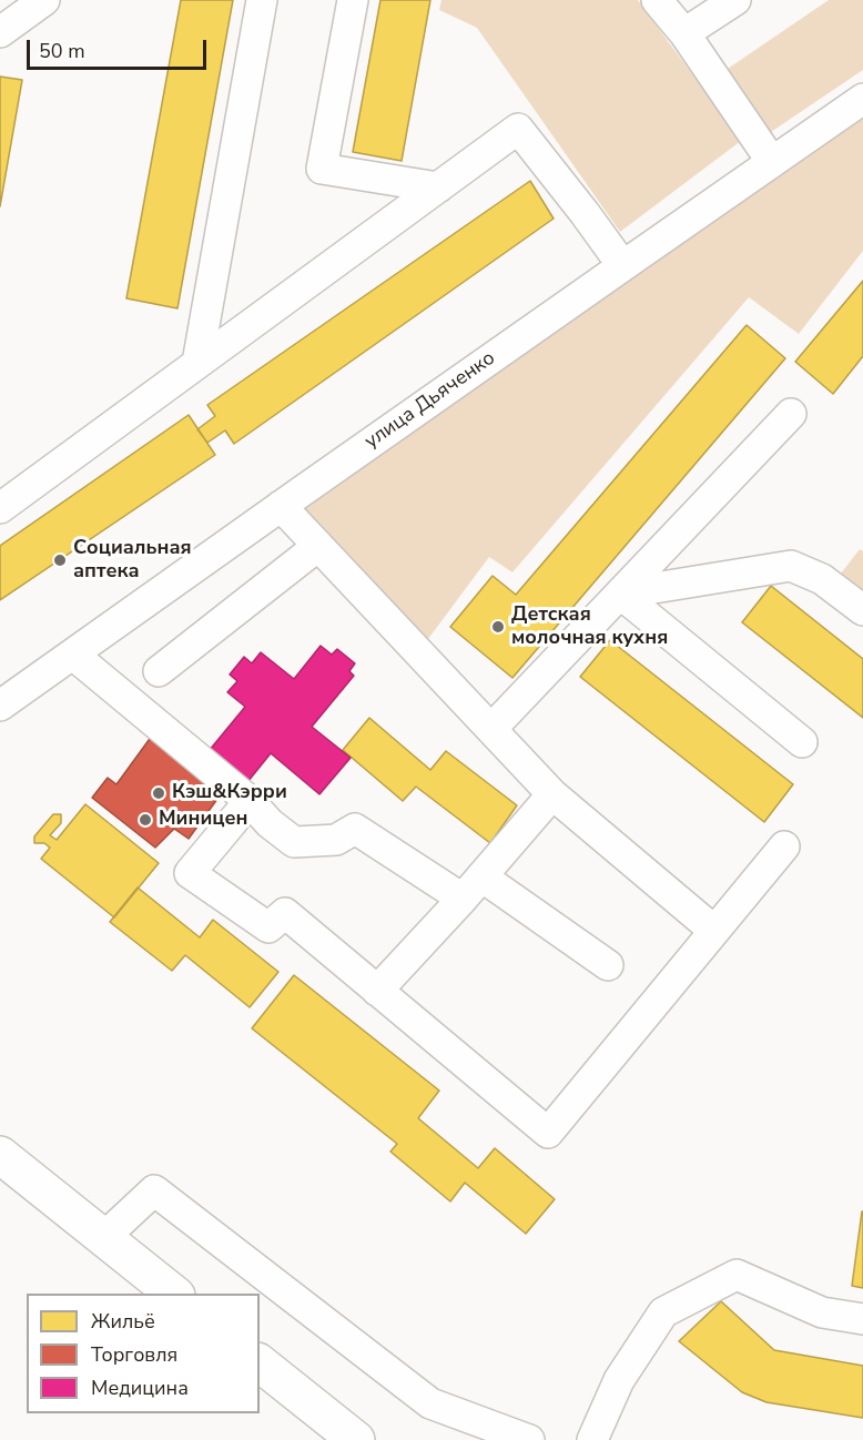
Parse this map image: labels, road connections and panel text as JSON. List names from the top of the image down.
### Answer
{
  "streets": {
    "street": ["улица Дьяченко"]
  },
  "places": [
    "Социальная аптека",
    "Детская молочная кухня",
    "Кэш&Кэрри",
    "Миницен"
  ],
  "legend": ["Жильё", "Торговля", "Медицина"],
  "scale_bar": "50 m"
}
